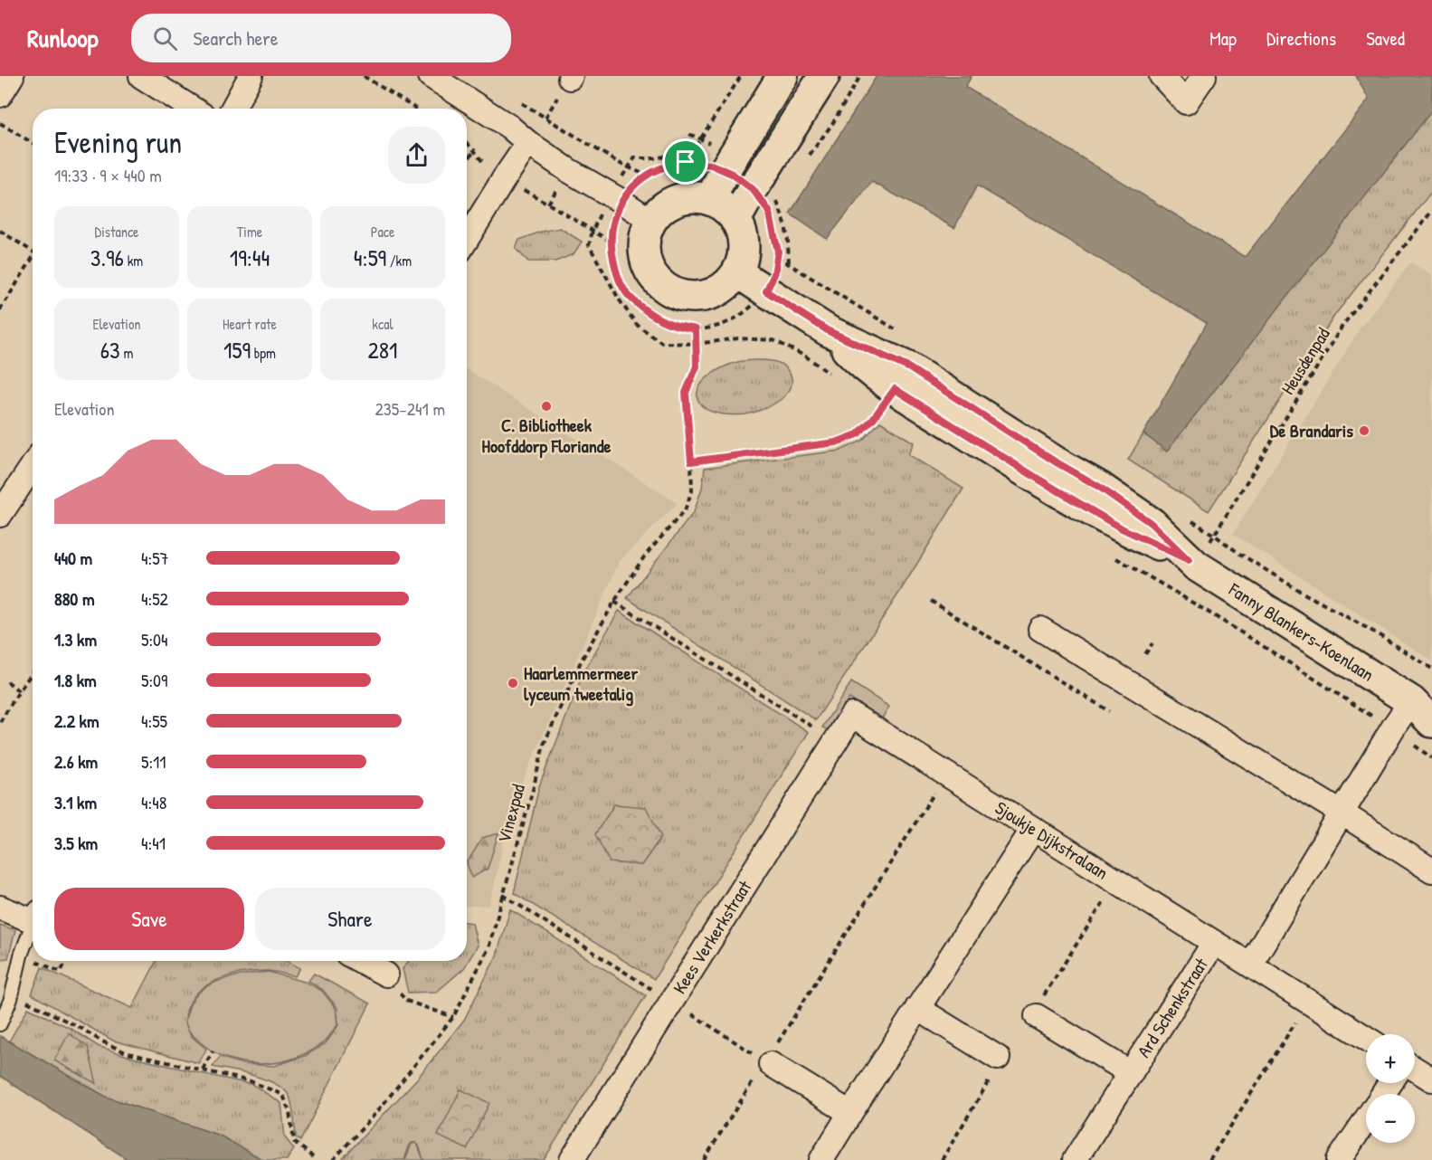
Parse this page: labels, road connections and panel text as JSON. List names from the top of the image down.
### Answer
{
  "streets": {
    "street": [
      "Fanny Blankers-Koenlaan",
      "Sjoukje Dijkstralaan",
      "Kees Verkerkstraat",
      "Ard Schenkstraat"
    ],
    "path": ["Heusdenpad", "Vinexpad"]
  },
  "crossings": [
    ["Sjoukje Dijkstralaan", "Kees Verkerkstraat"],
    ["Sjoukje Dijkstralaan", "Ard Schenkstraat"]
  ],
  "places": ["C. Bibliotheek Hoofddorp Floriande", "De Brandaris", "Haarlemmermeer lyceum tweetalig"],
  "page": {
    "header": "Runloop",
    "search": "Search here",
    "nav": ["Map", "Directions", "Saved"],
    "heading": ["Evening run", "19:33 · 9 × 440 m"],
    "stats": [
      ["Distance", "3.96 km"],
      ["Time", "19:44"],
      ["Pace", "4:59 /km"],
      ["Elevation", "63 m"],
      ["Heart rate", "159 bpm"],
      ["kcal", "281"]
    ],
    "chart": ["Elevation", "235–241 m"],
    "list": [
      {
        "name": "440 m",
        "note": "4:57"
      },
      {
        "name": "880 m",
        "note": "4:52"
      },
      {
        "name": "1.3 km",
        "note": "5:04"
      },
      {
        "name": "1.8 km",
        "note": "5:09"
      },
      {
        "name": "2.2 km",
        "note": "4:55"
      },
      {
        "name": "2.6 km",
        "note": "5:11"
      },
      {
        "name": "3.1 km",
        "note": "4:48"
      },
      {
        "name": "3.5 km",
        "note": "4:41"
      }
    ],
    "buttons": ["Save", "Share"],
    "map_buttons": ["+", "−"]
  }
}
